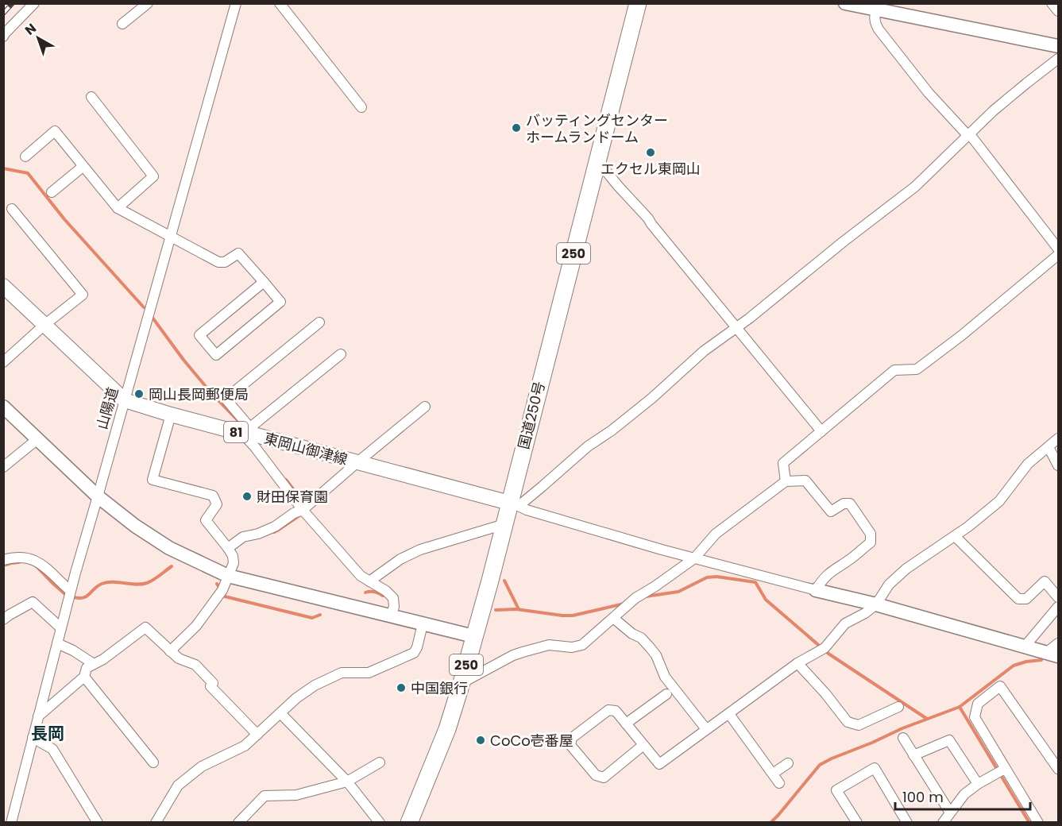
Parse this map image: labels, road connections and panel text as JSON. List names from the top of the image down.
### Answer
{
  "streets": {
    "highway": ["250", "国道250号"],
    "main road": ["81", "東岡山御津線"],
    "street": ["山陽道"]
  },
  "crossings": [
    ["山陽道", "東岡山御津線"],
    ["国道250号", "東岡山御津線"]
  ],
  "districts": ["長岡"],
  "places": [
    "バッティングセンター ホームランドーム",
    "エクセル東岡山",
    "岡山長岡郵便局",
    "財田保育園",
    "中国銀行",
    "CoCo壱番屋"
  ],
  "scale_bar": "100 m",
  "north": "top left"
}
